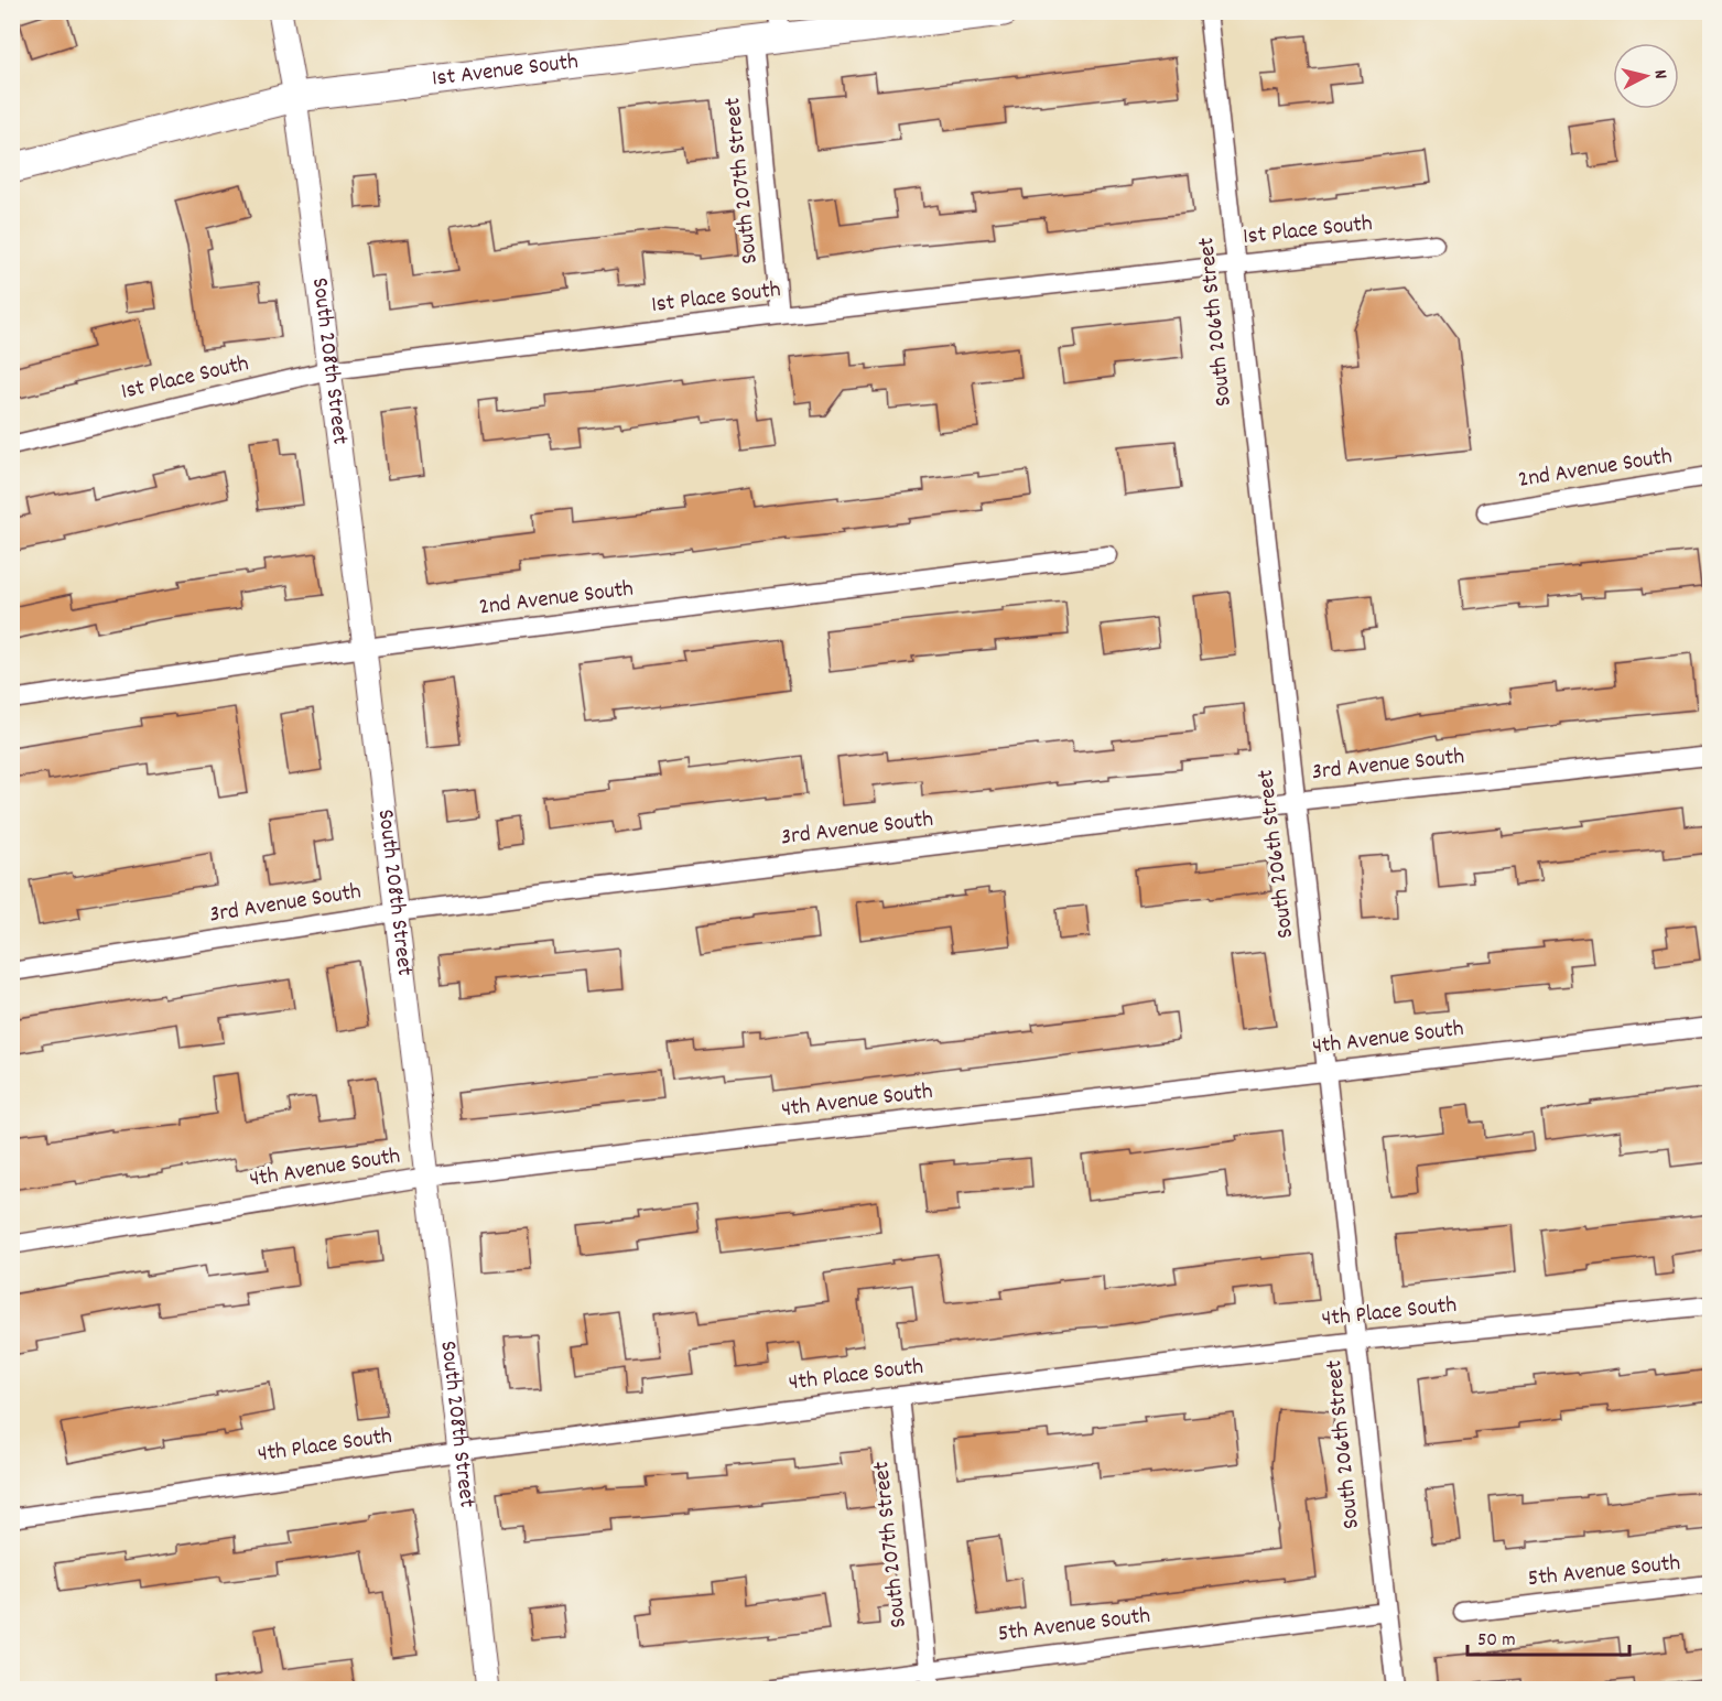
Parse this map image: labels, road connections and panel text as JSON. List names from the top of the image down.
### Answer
{
  "streets": {
    "main road": ["1st Avenue South"],
    "street": [
      "South 207th Street",
      "1st Place South",
      "South 206th Street",
      "South 208th Street",
      "2nd Avenue South",
      "3rd Avenue South",
      "4th Avenue South",
      "4th Place South",
      "5th Avenue South"
    ]
  },
  "crossings": [
    ["1st Avenue South", "South 207th Street"],
    ["1st Avenue South", "South 208th Street"],
    ["South 207th Street", "1st Place South"],
    ["South 207th Street", "4th Place South"],
    ["South 207th Street", "5th Avenue South"],
    ["1st Place South", "South 206th Street"],
    ["1st Place South", "South 208th Street"],
    ["South 206th Street", "3rd Avenue South"],
    ["South 206th Street", "4th Avenue South"],
    ["South 206th Street", "4th Place South"],
    ["South 206th Street", "5th Avenue South"],
    ["South 208th Street", "2nd Avenue South"],
    ["South 208th Street", "3rd Avenue South"],
    ["South 208th Street", "4th Avenue South"],
    ["South 208th Street", "4th Place South"]
  ],
  "scale_bar": "50 m",
  "north": "right"
}
